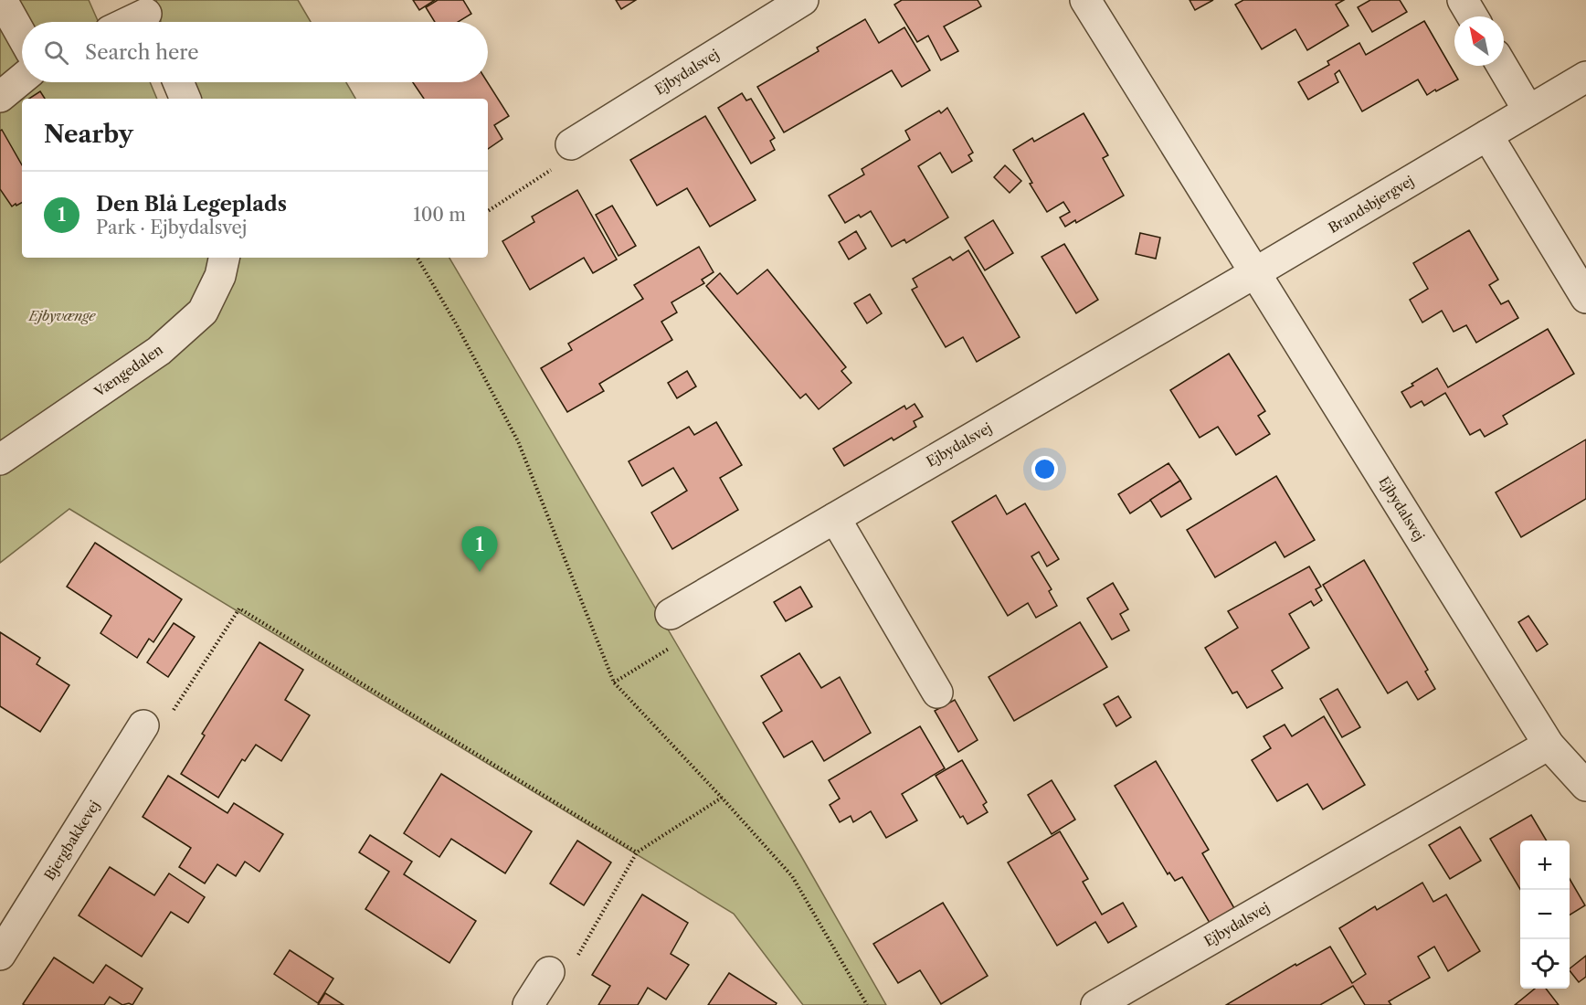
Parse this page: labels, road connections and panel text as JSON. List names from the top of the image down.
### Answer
{
  "streets": {
    "street": [
      "Ejbydalsvej",
      "Brandsbjergvej",
      "Vængedalen",
      "Bjergbakkevej"
    ]
  },
  "crossings": [
    ["Ejbydalsvej", "Brandsbjergvej"]
  ],
  "parks": ["Ejbyvænge"],
  "north": "top left",
  "page": {
    "search": "Search here",
    "heading": "Nearby",
    "list": [
      {
        "mark": "1",
        "name": "Den Blå Legeplads",
        "note": "Park · Ejbydalsvej",
        "value": "100 m"
      }
    ],
    "pins": "1",
    "map_buttons": ["+", "−"]
  }
}
